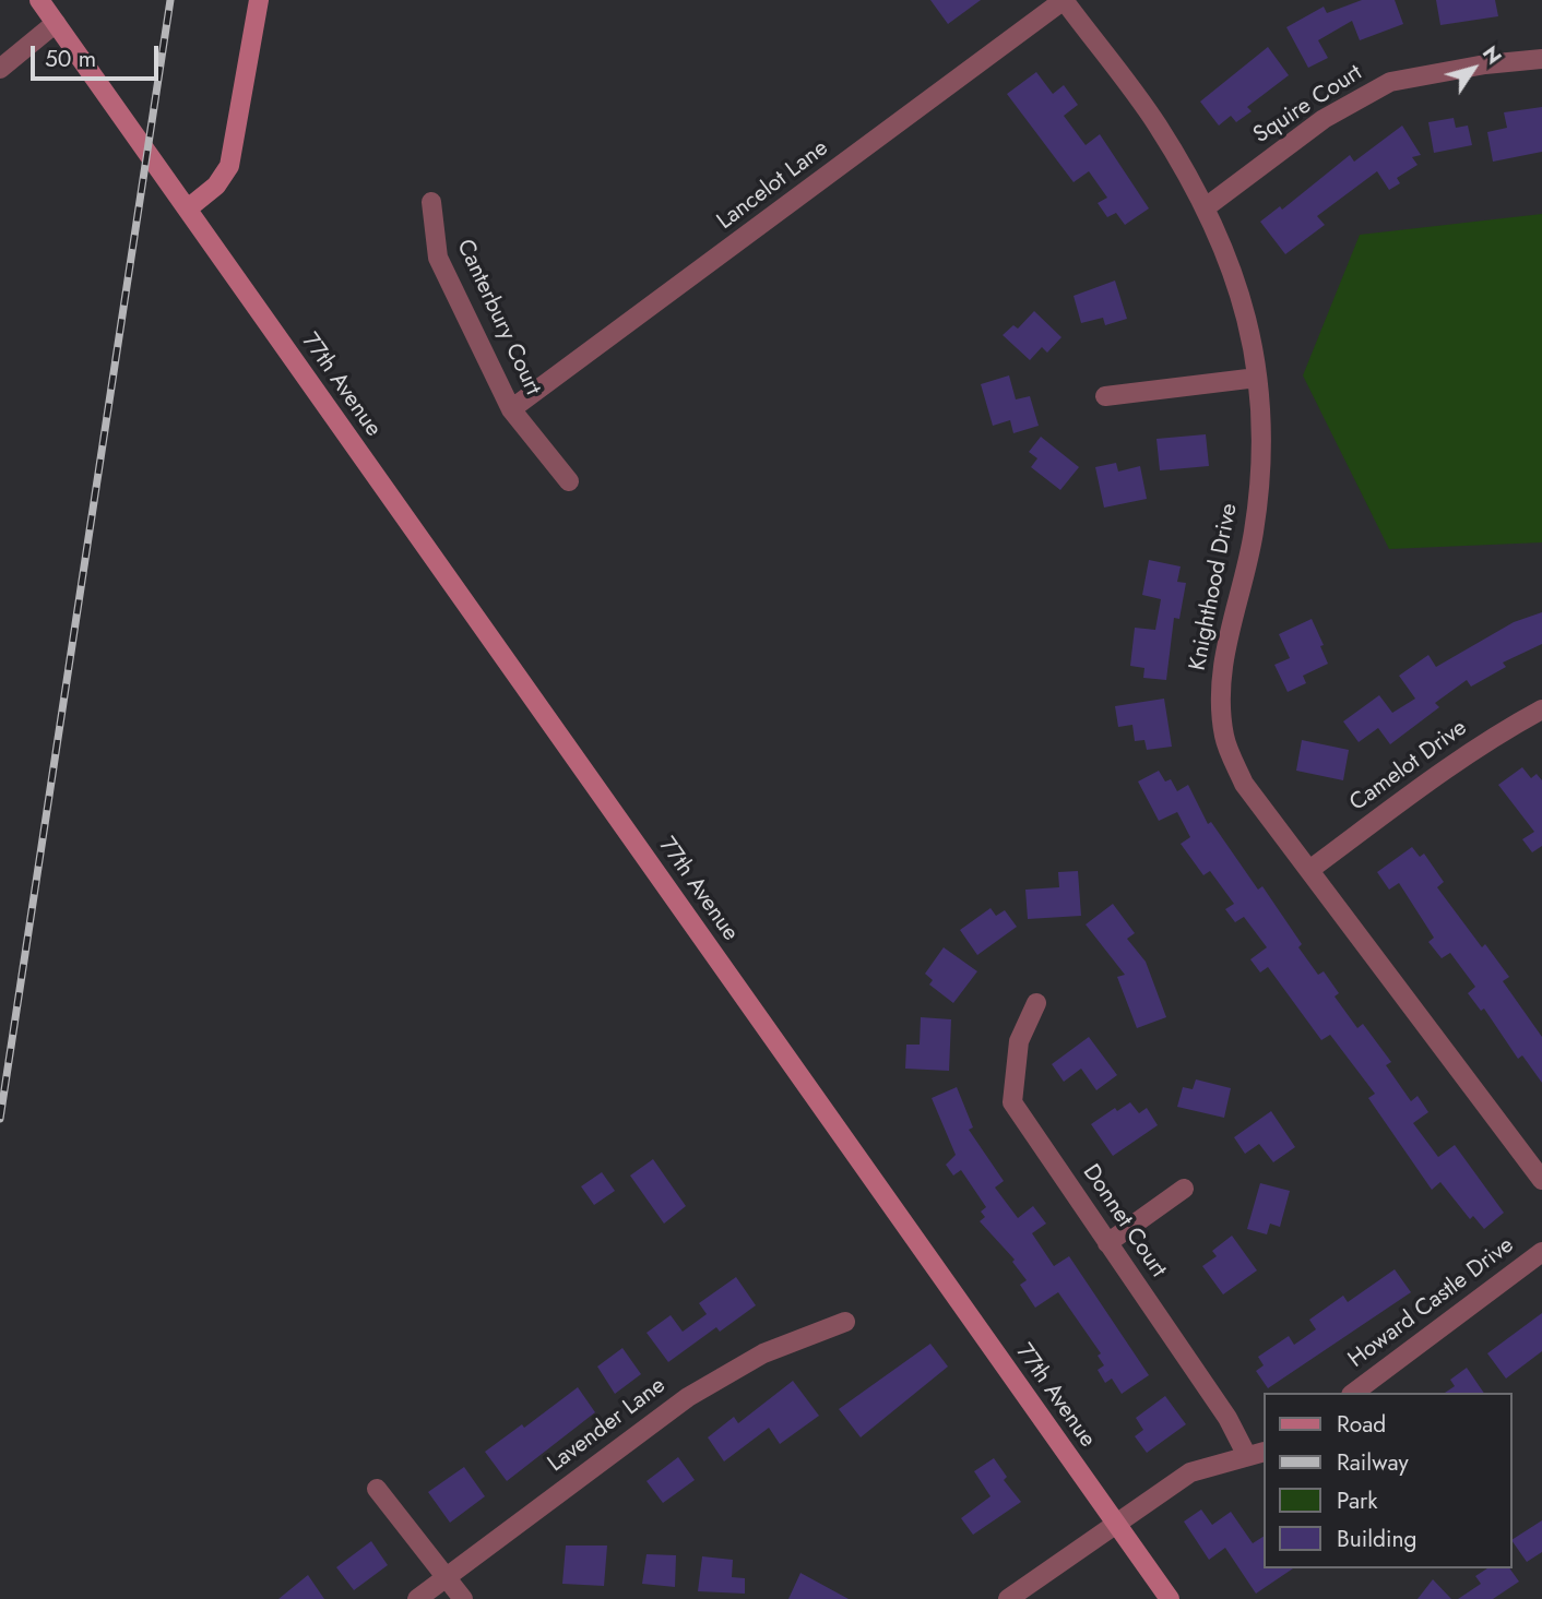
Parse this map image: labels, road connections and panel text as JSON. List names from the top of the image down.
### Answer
{
  "streets": {
    "street": [
      "Squire Court",
      "Lancelot Lane",
      "Canterbury Court",
      "77th Avenue",
      "Knighthood Drive",
      "Camelot Drive",
      "Donnet Court",
      "Howard Castle Drive",
      "Lavender Lane"
    ]
  },
  "crossings": [
    ["Squire Court", "Knighthood Drive"],
    ["Lancelot Lane", "Canterbury Court"],
    ["Lancelot Lane", "Knighthood Drive"],
    ["Knighthood Drive", "Camelot Drive"]
  ],
  "legend": [
    "Road",
    "Railway",
    "Park",
    "Building"
  ],
  "scale_bar": "50 m",
  "north": "top right"
}
